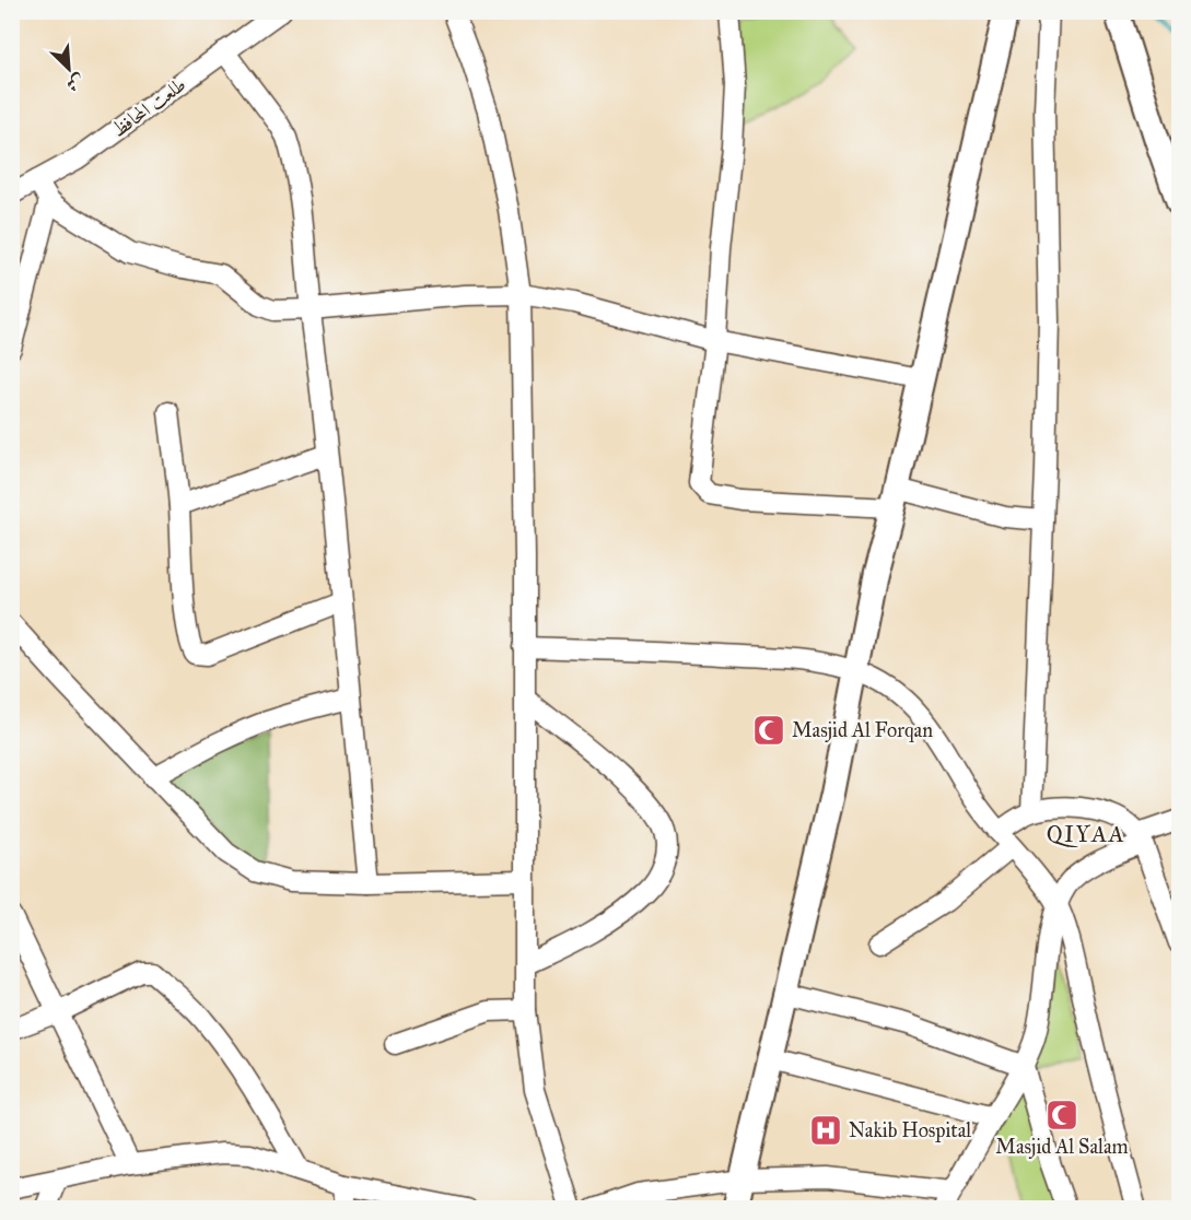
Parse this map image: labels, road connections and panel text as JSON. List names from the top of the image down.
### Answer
{
  "streets": {
    "street": ["طلعت المحافظ"]
  },
  "districts": ["QIYAA"],
  "places": {
    "mosque": ["Masjid Al Forqan", "Masjid Al Salam"],
    "hospital": ["Nakib Hospital"]
  },
  "north": "bottom right"
}
